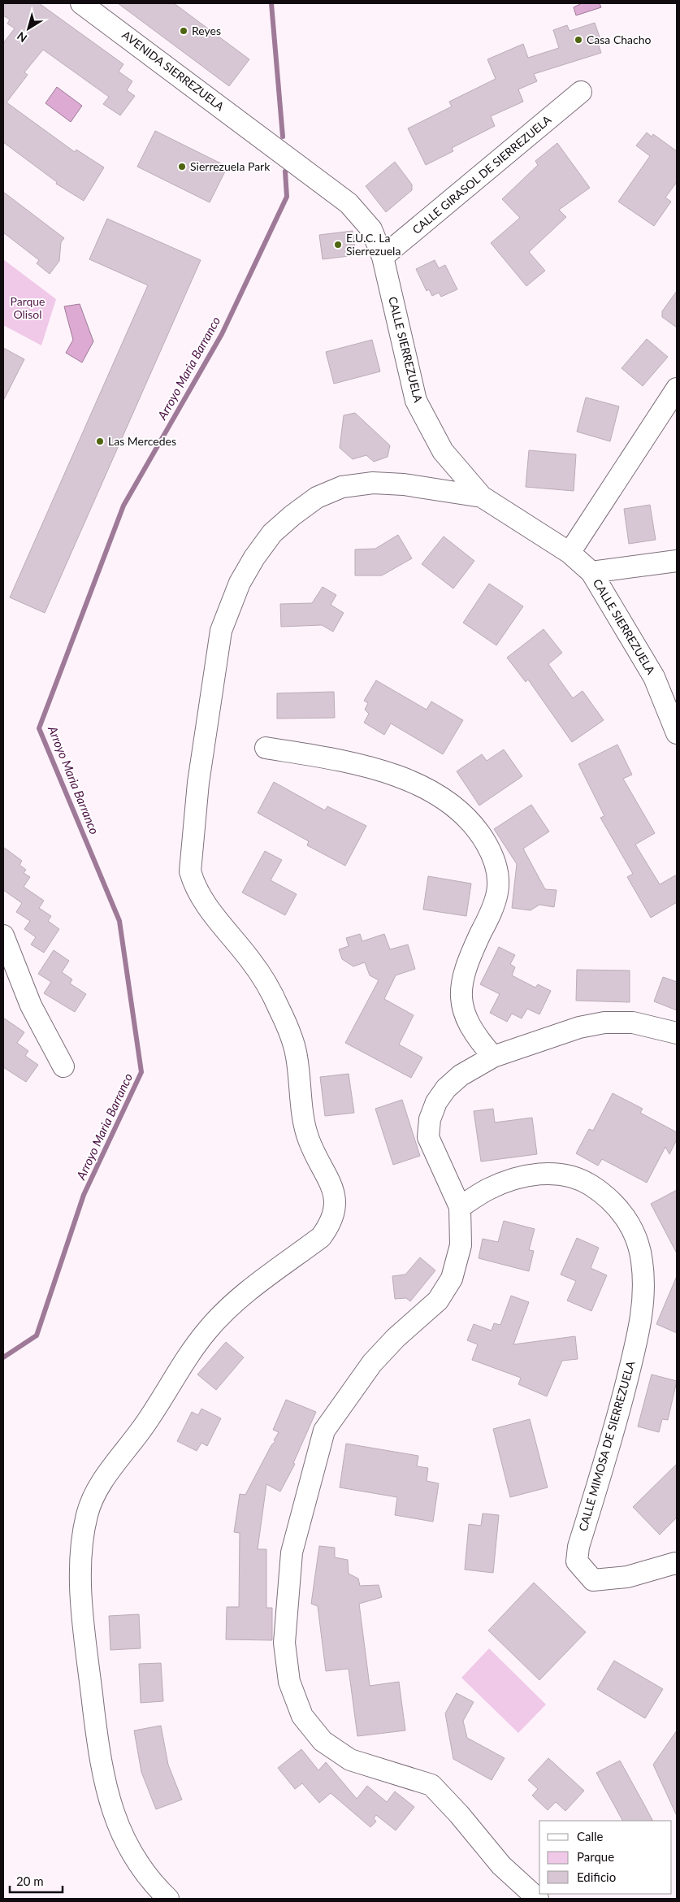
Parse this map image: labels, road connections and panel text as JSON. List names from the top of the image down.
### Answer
{
  "streets": {
    "street": [
      "AVENIDA SIERREZUELA",
      "CALLE GIRASOL DE SIERREZUELA",
      "CALLE SIERREZUELA",
      "CALLE MIMOSA DE SIERREZUELA"
    ]
  },
  "crossings": [
    ["AVENIDA SIERREZUELA", "CALLE SIERREZUELA"],
    ["CALLE GIRASOL DE SIERREZUELA", "CALLE SIERREZUELA"]
  ],
  "water": ["Arroyo Maria Barranco"],
  "parks": ["Parque Olisol"],
  "places": [
    "Reyes",
    "Casa Chacho",
    "Sierrezuela Park",
    "E.U.C. La Sierrezuela",
    "Las Mercedes"
  ],
  "legend": ["Calle", "Parque", "Edificio"],
  "scale_bar": "20 m",
  "north": "bottom left"
}
